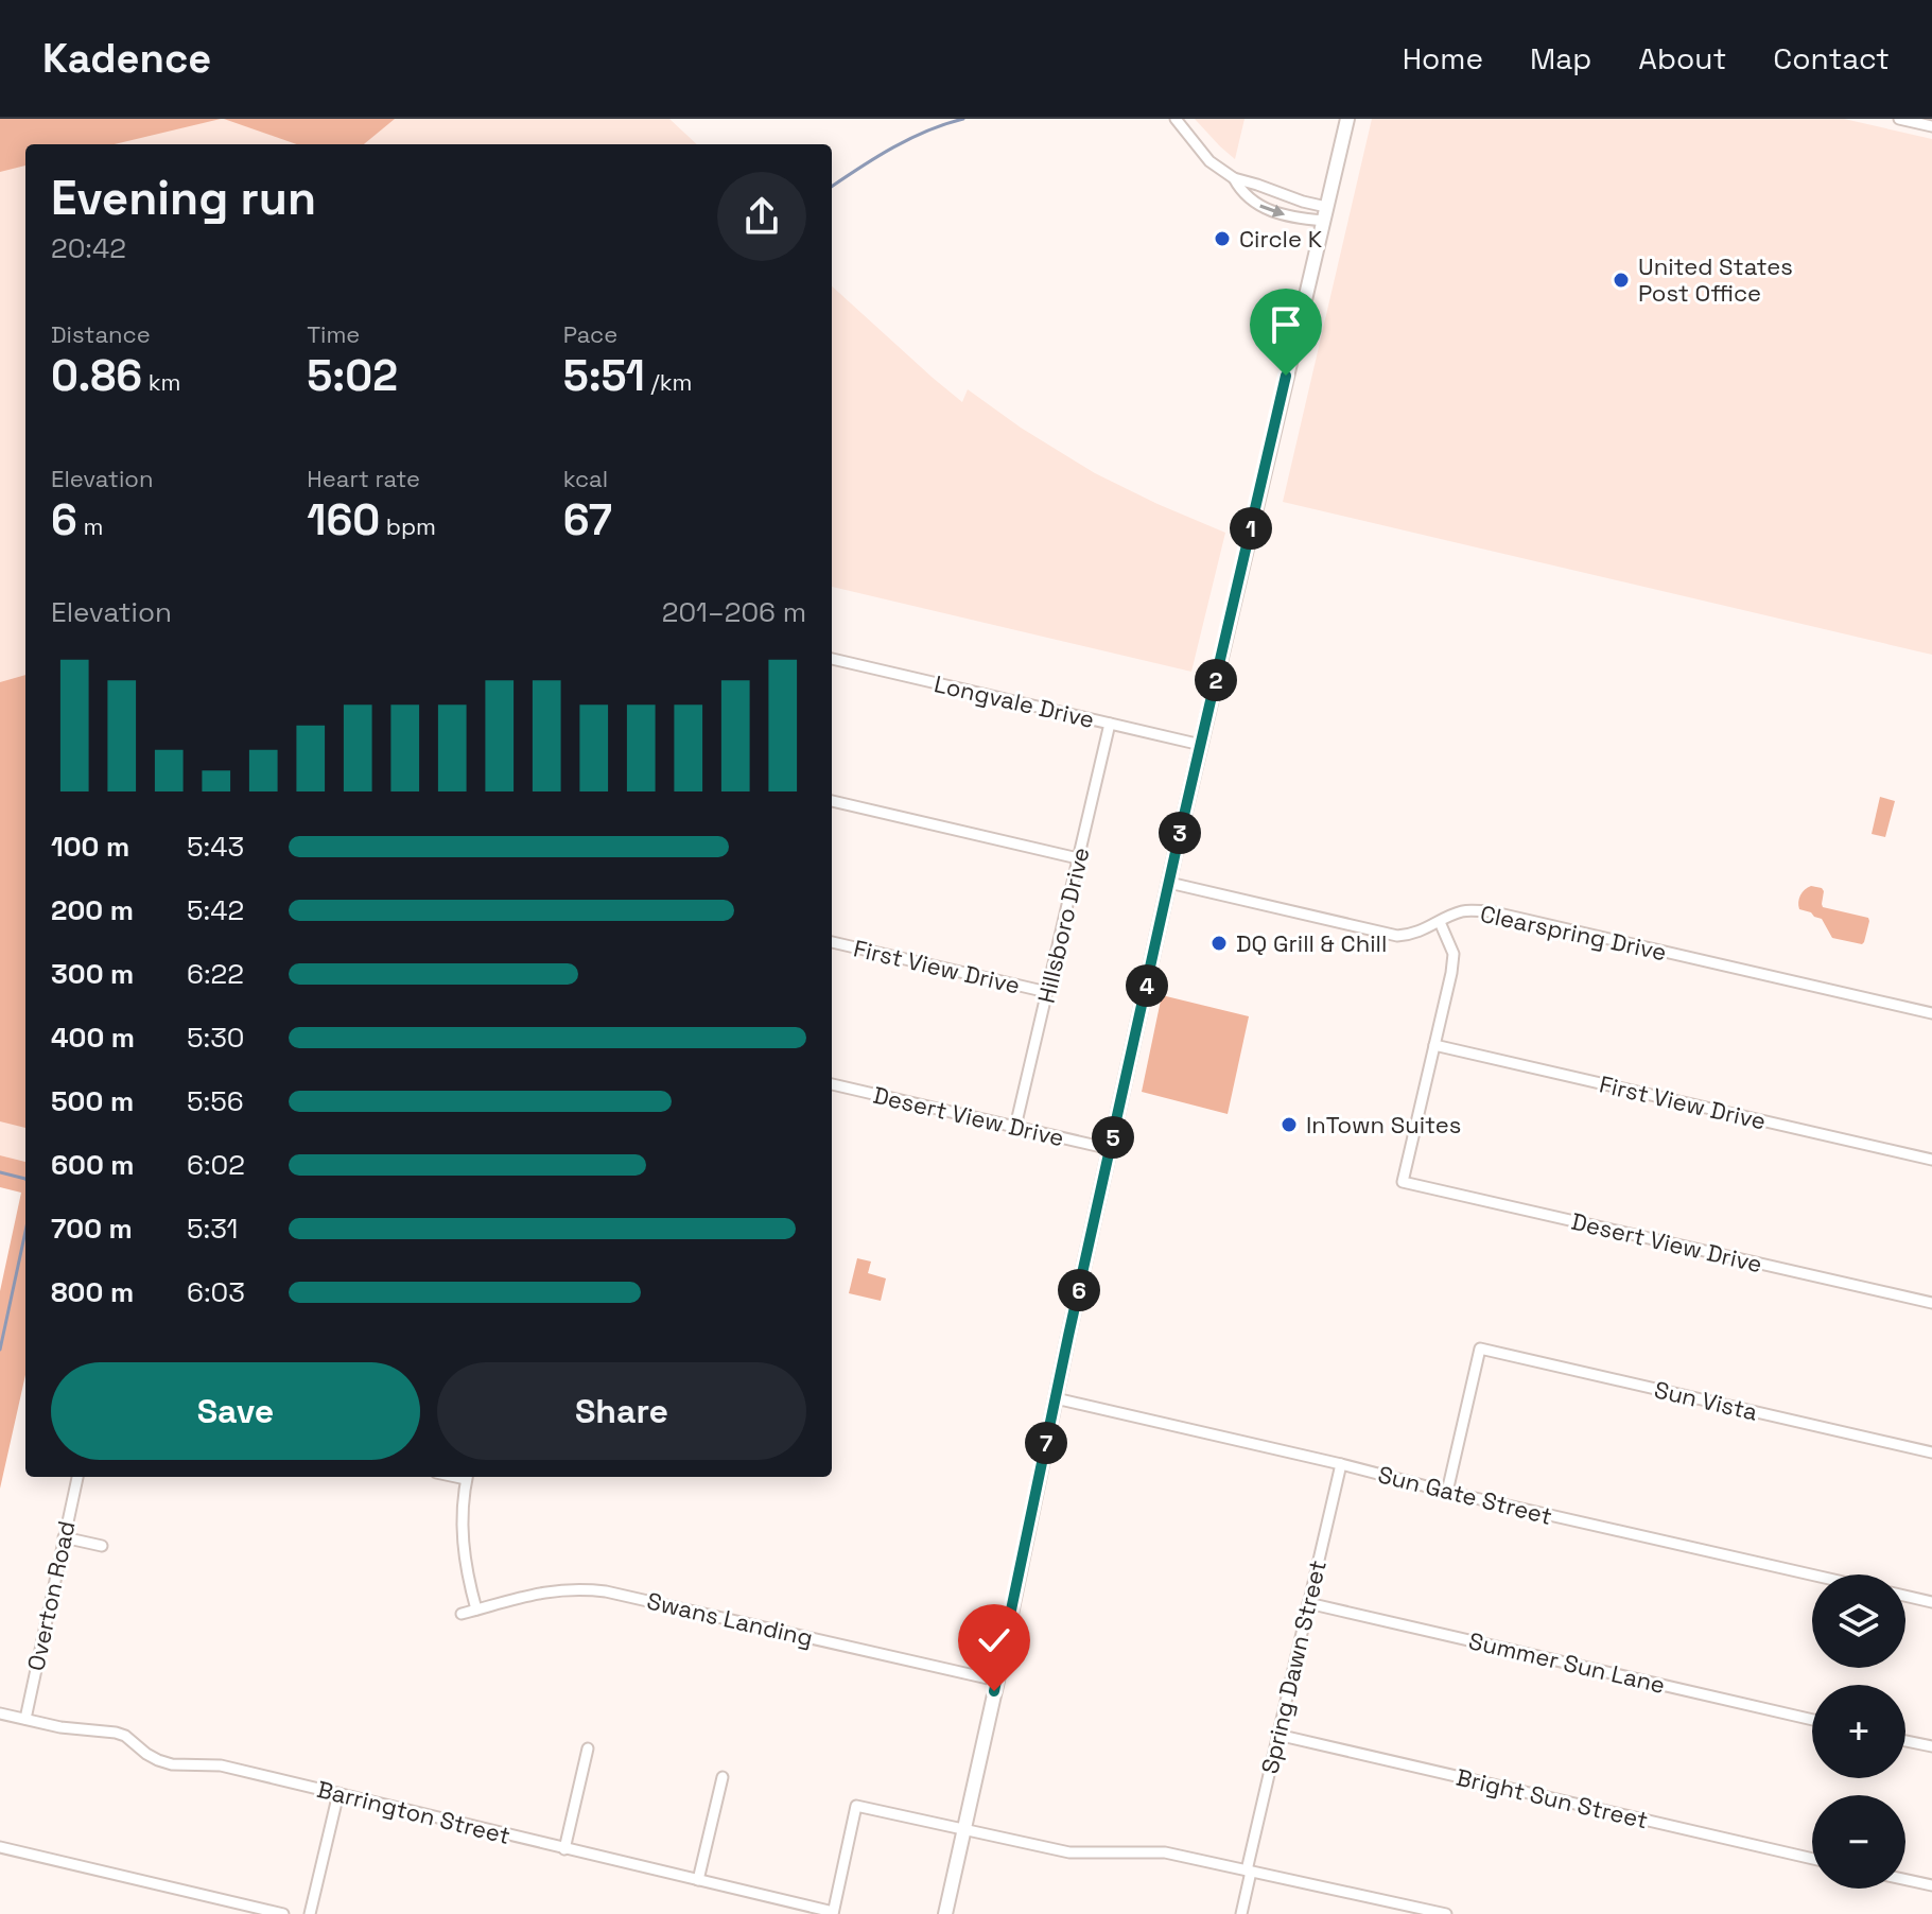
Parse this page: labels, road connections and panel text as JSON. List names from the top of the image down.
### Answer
{
  "streets": {
    "street": [
      "Longvale Drive",
      "Hillsboro Drive",
      "Clearspring Drive",
      "First View Drive",
      "Desert View Drive",
      "Sun Vista",
      "Sun Gate Street",
      "Overton Road",
      "Swans Landing",
      "Summer Sun Lane",
      "Spring Dawn Street",
      "Bright Sun Street",
      "Barrington Street"
    ]
  },
  "crossings": [
    ["Longvale Drive", "Hillsboro Drive"],
    ["Hillsboro Drive", "First View Drive"],
    ["Hillsboro Drive", "Desert View Drive"],
    ["First View Drive", "Desert View Drive"],
    ["Sun Vista", "Sun Gate Street"],
    ["Sun Gate Street", "Spring Dawn Street"],
    ["Overton Road", "Barrington Street"],
    ["Summer Sun Lane", "Spring Dawn Street"],
    ["Spring Dawn Street", "Bright Sun Street"]
  ],
  "places": [
    "Circle K",
    "United States Post Office",
    "DQ Grill & Chill",
    "InTown Suites"
  ],
  "page": {
    "header": "Kadence",
    "nav": [
      "Home",
      "Map",
      "About",
      "Contact"
    ],
    "heading": ["Evening run", "20:42"],
    "stats": [
      ["Distance", "0.86 km"],
      ["Time", "5:02"],
      ["Pace", "5:51 /km"],
      ["Elevation", "6 m"],
      ["Heart rate", "160 bpm"],
      ["kcal", "67"]
    ],
    "pins": [
      "1",
      "2",
      "3",
      "4",
      "5",
      "6",
      "7"
    ],
    "chart": ["Elevation", "201–206 m"],
    "list": [
      {
        "name": "100 m",
        "note": "5:43"
      },
      {
        "name": "200 m",
        "note": "5:42"
      },
      {
        "name": "300 m",
        "note": "6:22"
      },
      {
        "name": "400 m",
        "note": "5:30"
      },
      {
        "name": "500 m",
        "note": "5:56"
      },
      {
        "name": "600 m",
        "note": "6:02"
      },
      {
        "name": "700 m",
        "note": "5:31"
      },
      {
        "name": "800 m",
        "note": "6:03"
      }
    ],
    "buttons": ["Save", "Share"],
    "map_buttons": ["+", "−"]
  }
}
